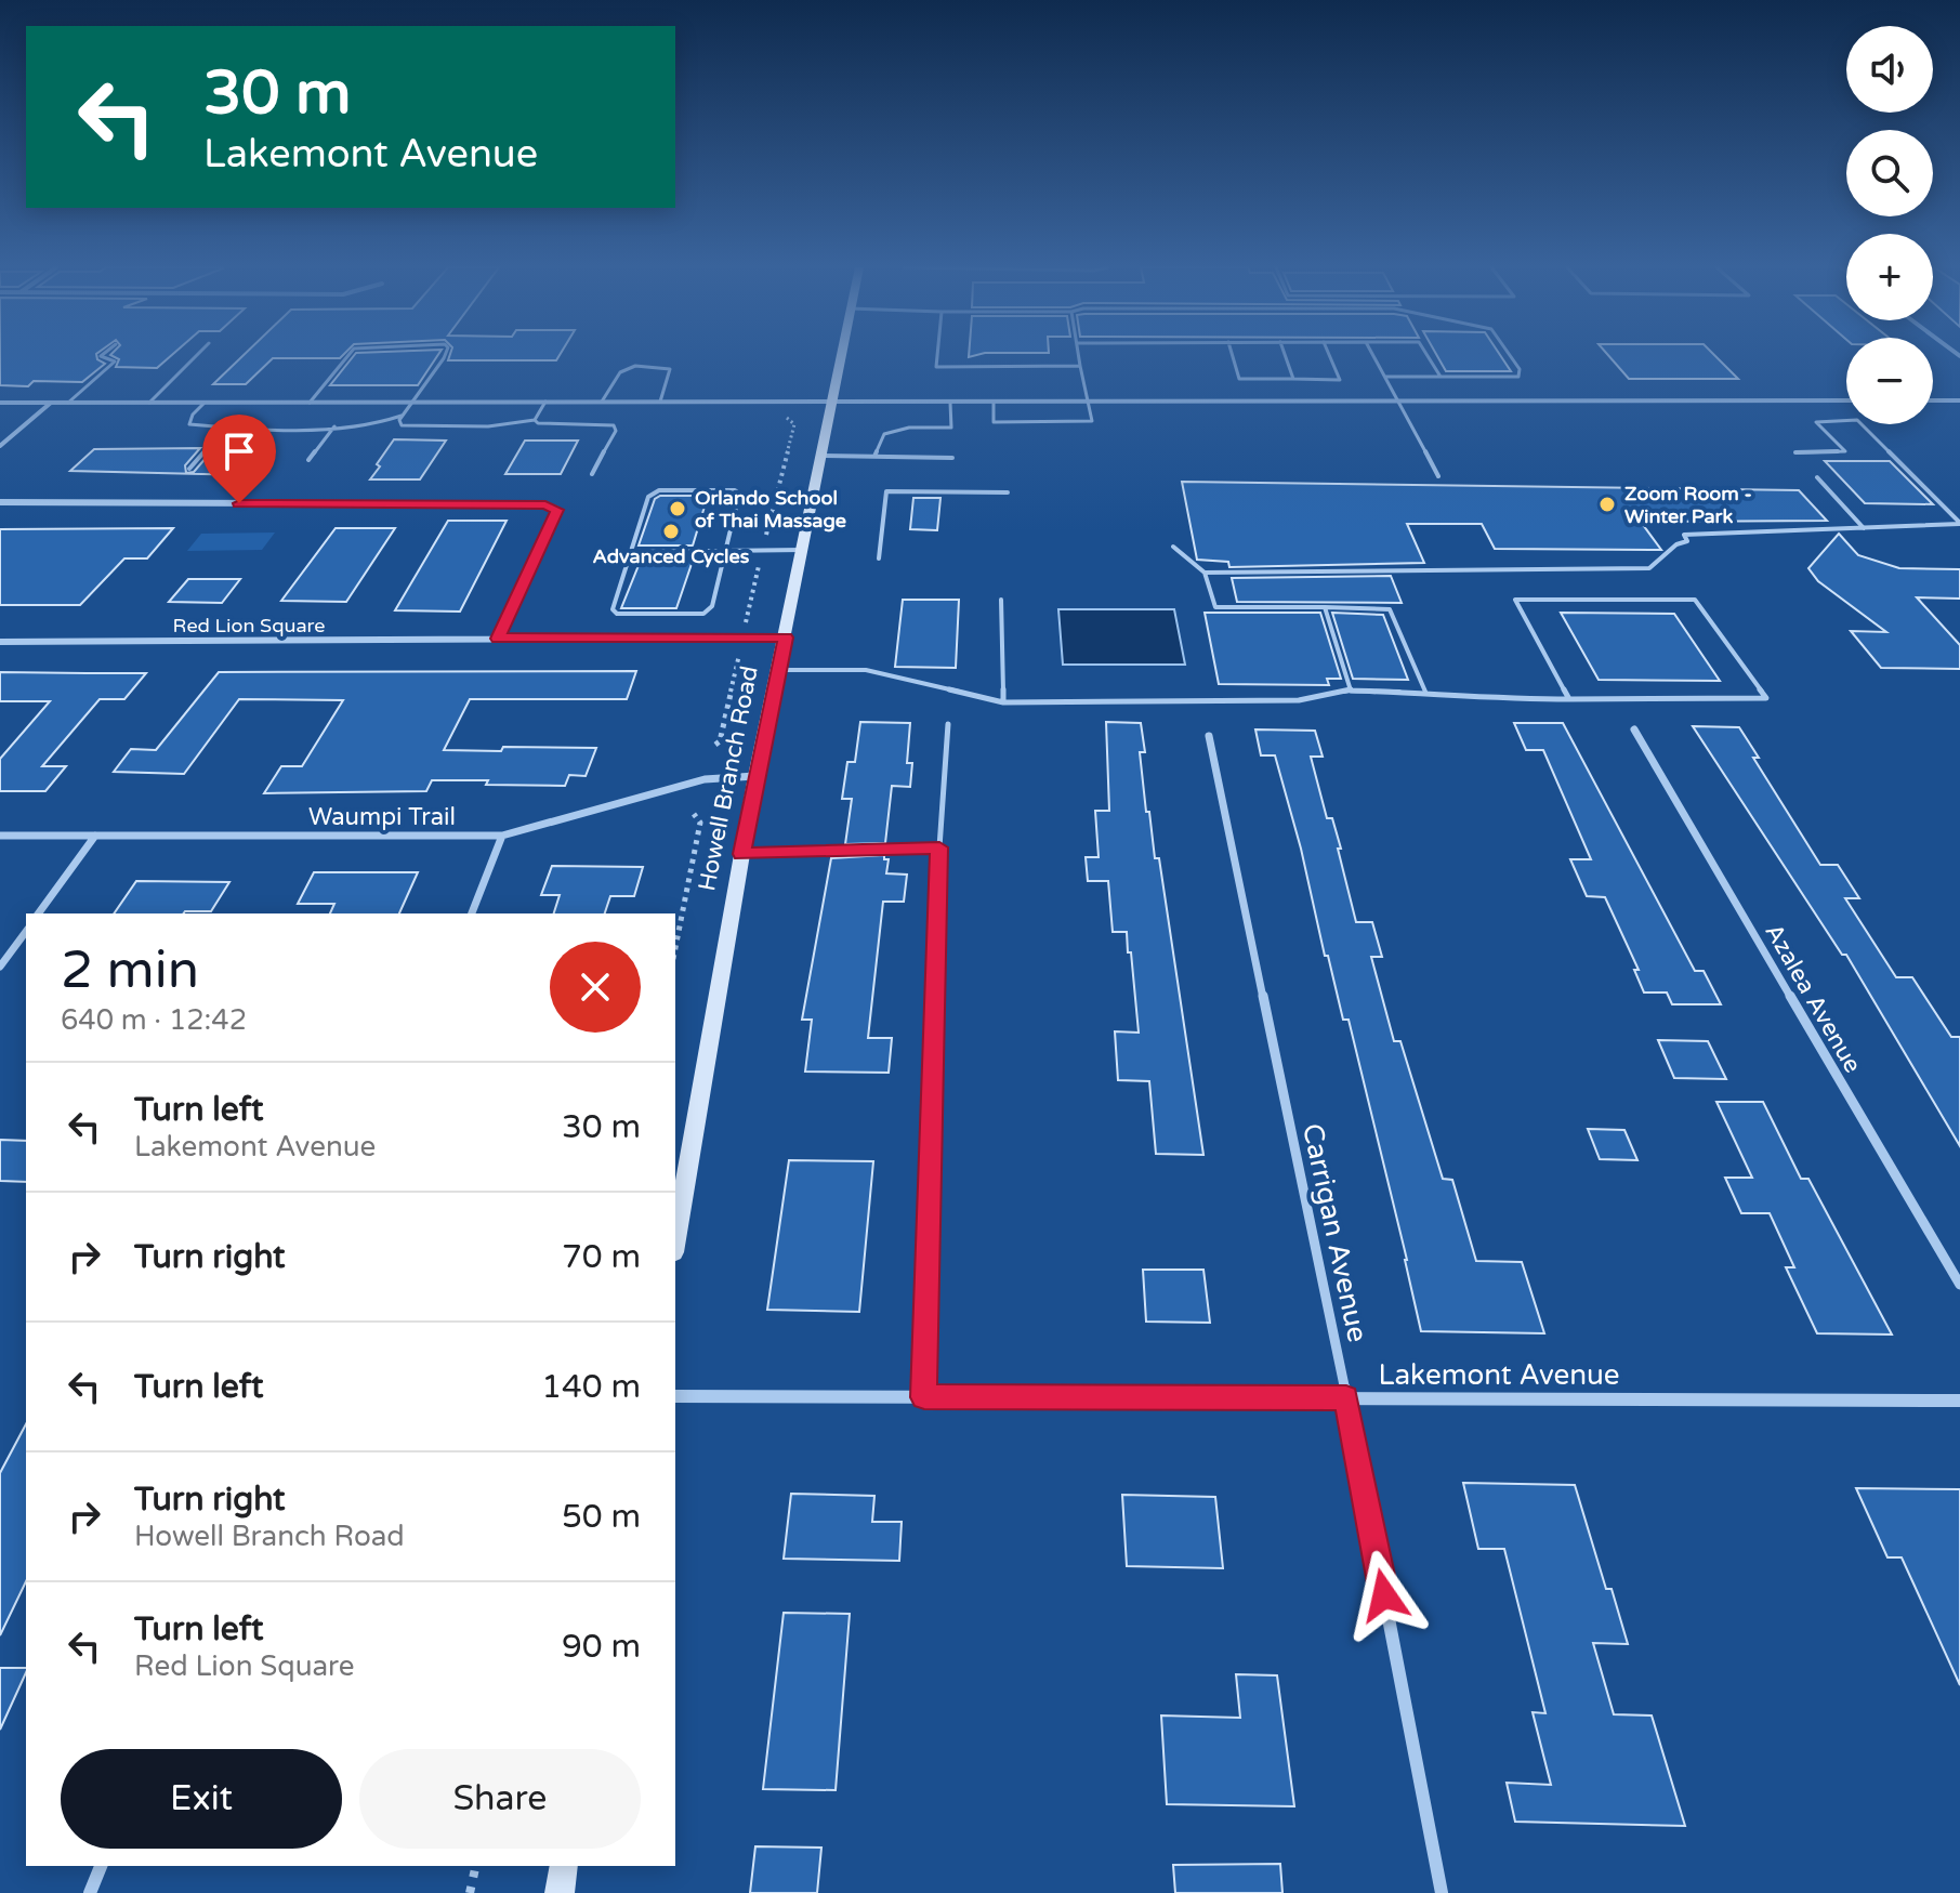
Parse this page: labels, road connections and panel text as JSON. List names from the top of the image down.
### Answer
{
  "streets": {
    "main road": ["Howell Branch Road"],
    "street": [
      "Red Lion Square",
      "Waumpi Trail",
      "Azalea Avenue",
      "Carrigan Avenue",
      "Lakemont Avenue"
    ]
  },
  "crossings": [
    ["Red Lion Square", "Howell Branch Road"],
    ["Howell Branch Road", "Waumpi Trail"],
    ["Carrigan Avenue", "Lakemont Avenue"]
  ],
  "places": ["Zoom Room - Winter Park", "Orlando School of Thai Massage", "Advanced Cycles"],
  "page": {
    "map_buttons": ["+", "−"],
    "turn": ["30 m", "Lakemont Avenue"],
    "heading": ["2 min", "640 m · 12:42"],
    "list": [
      {
        "name": "Turn left",
        "note": "Lakemont Avenue",
        "value": "30 m"
      },
      {
        "name": "Turn right",
        "value": "70 m"
      },
      {
        "name": "Turn left",
        "value": "140 m"
      },
      {
        "name": "Turn right",
        "note": "Howell Branch Road",
        "value": "50 m"
      },
      {
        "name": "Turn left",
        "note": "Red Lion Square",
        "value": "90 m"
      }
    ],
    "buttons": ["Exit", "Share"]
  }
}
